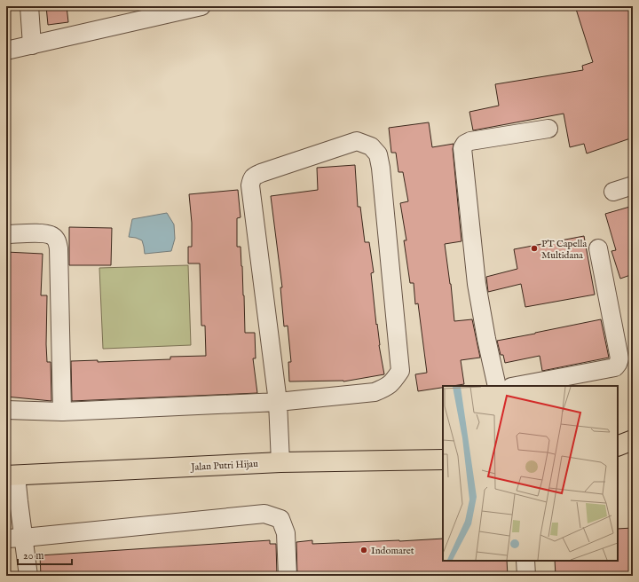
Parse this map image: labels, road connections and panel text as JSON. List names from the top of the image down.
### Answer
{
  "streets": {
    "main road": ["Jalan Putri Hijau"]
  },
  "places": ["PT Capella Multidana", "Indomaret"],
  "scale_bar": "20 m"
}
